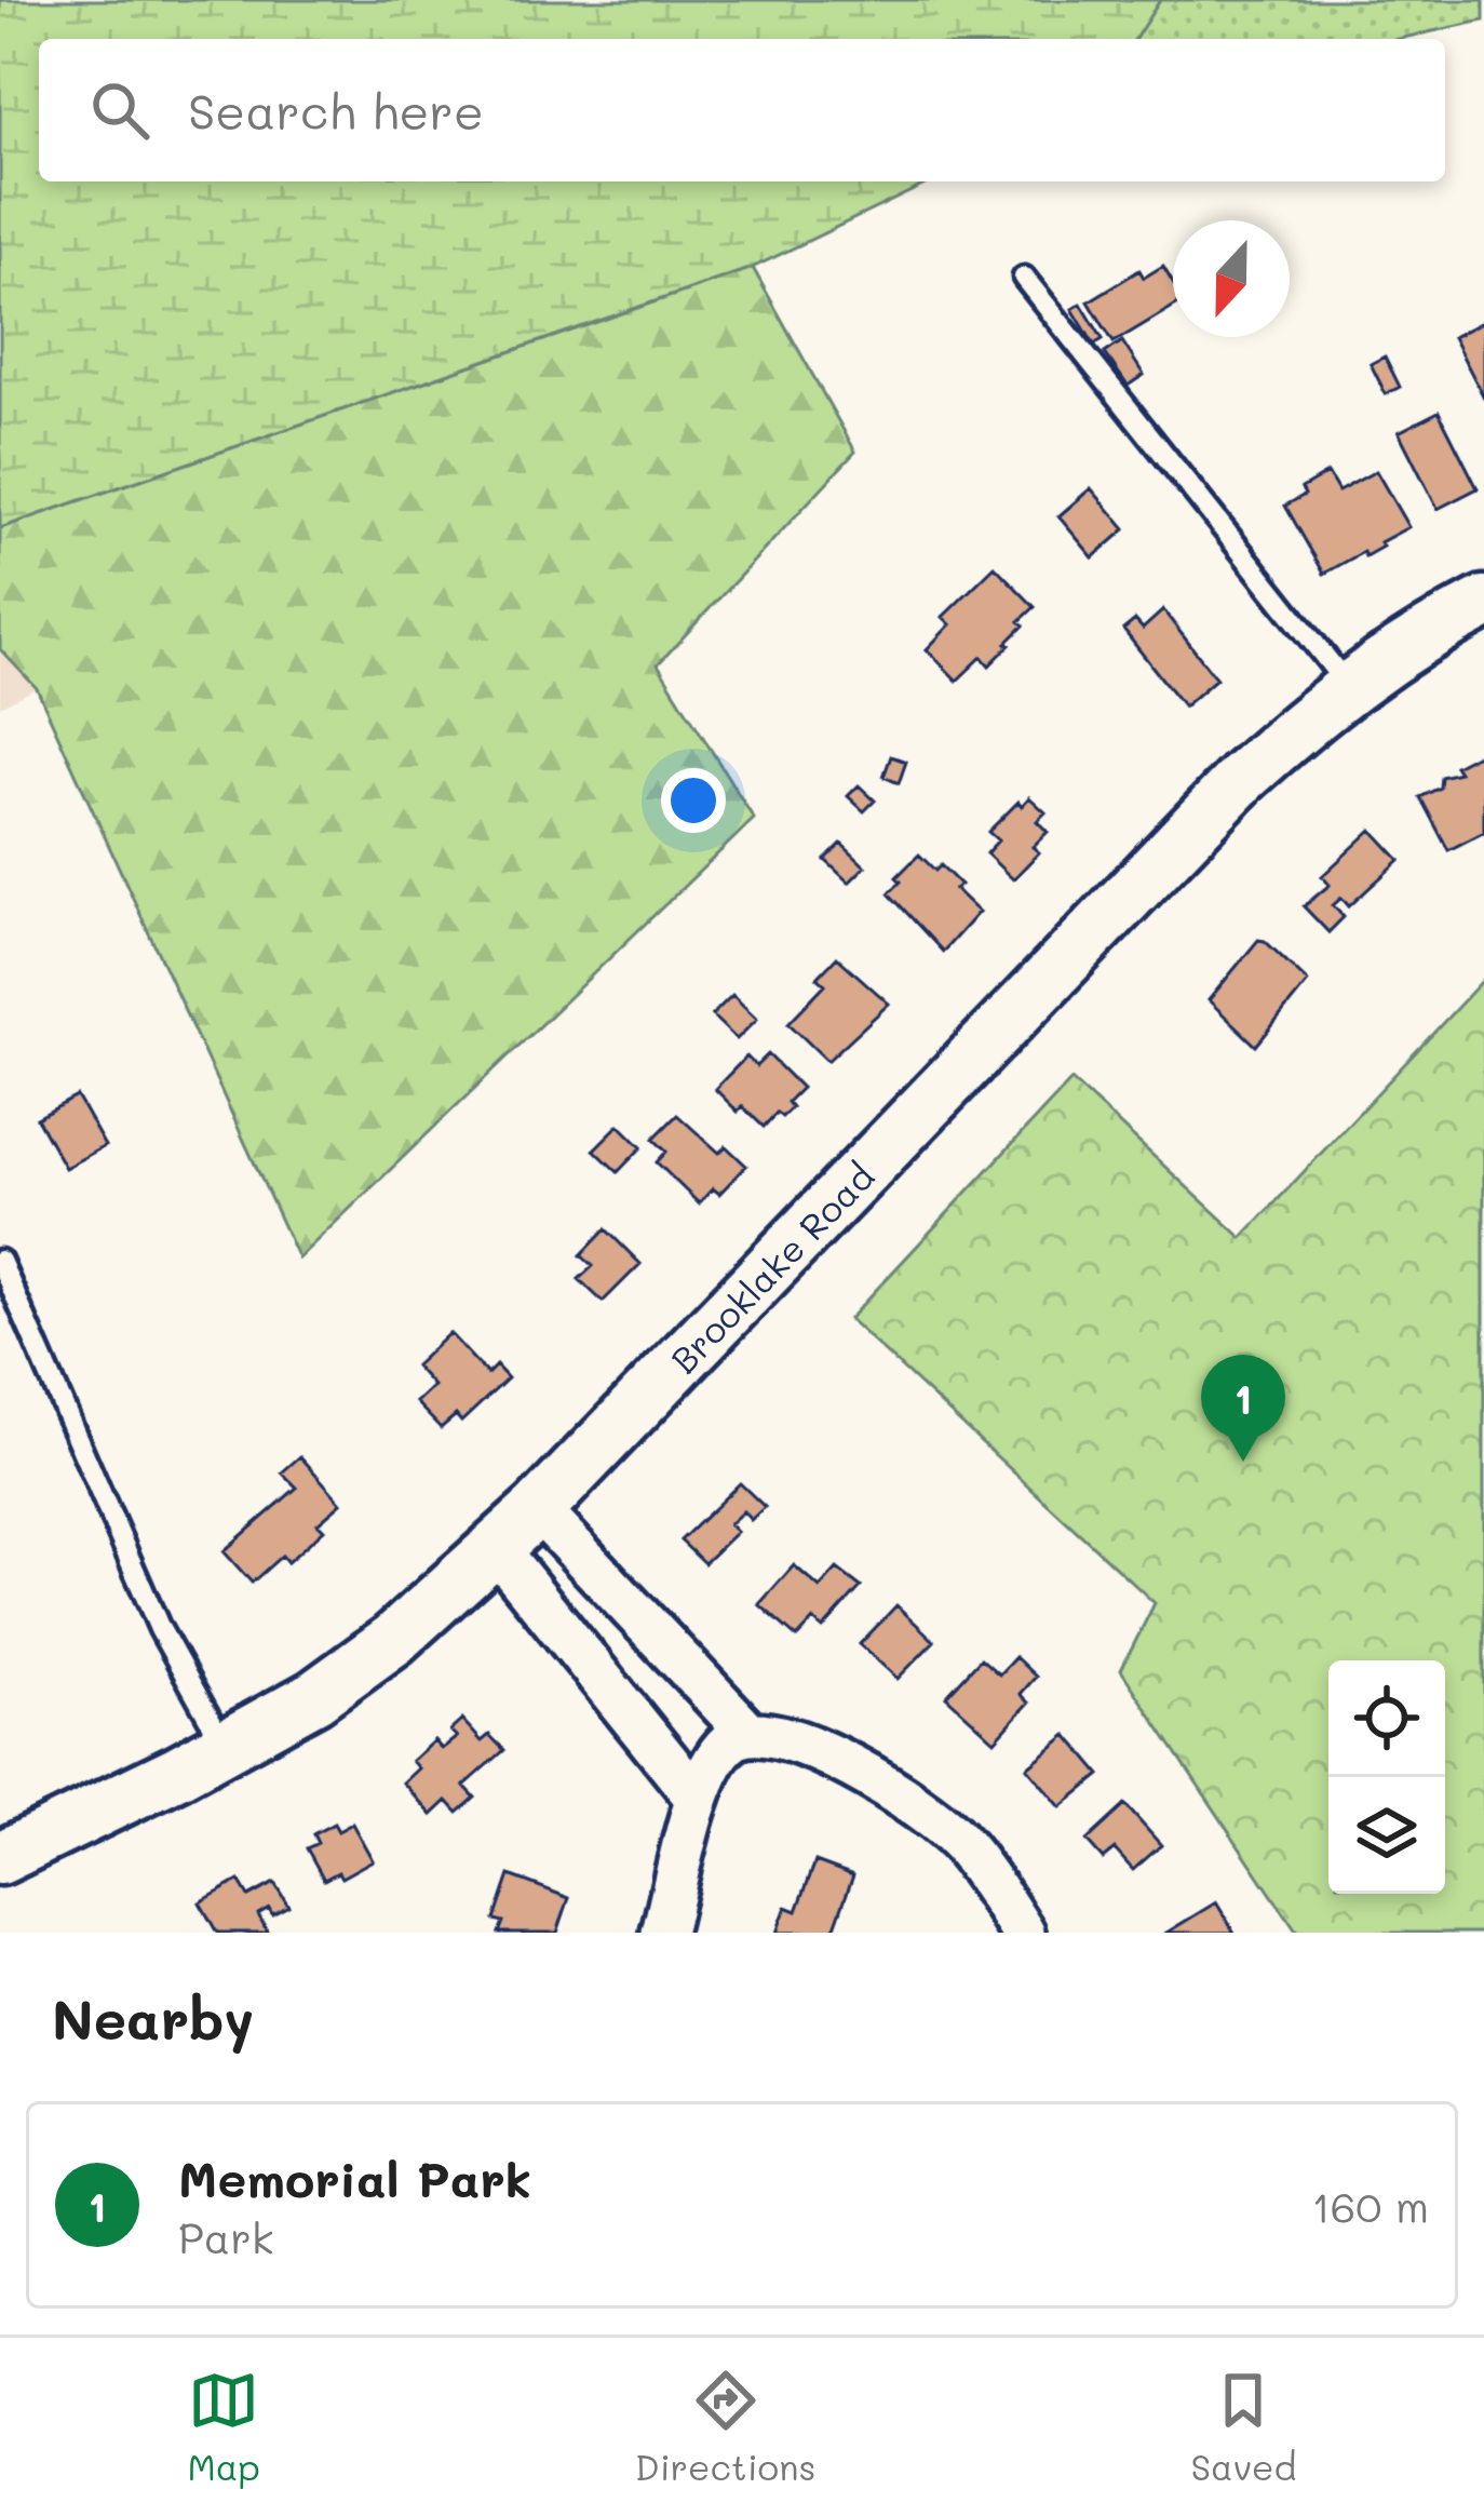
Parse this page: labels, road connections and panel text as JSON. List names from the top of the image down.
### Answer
{
  "streets": {
    "street": ["Brooklake Road"]
  },
  "north": "bottom",
  "page": {
    "search": "Search here",
    "pins": "1",
    "heading": "Nearby",
    "list": [
      {
        "mark": "1",
        "name": "Memorial Park",
        "note": "Park",
        "value": "160 m"
      }
    ],
    "nav": ["Map", "Directions", "Saved"]
  }
}
